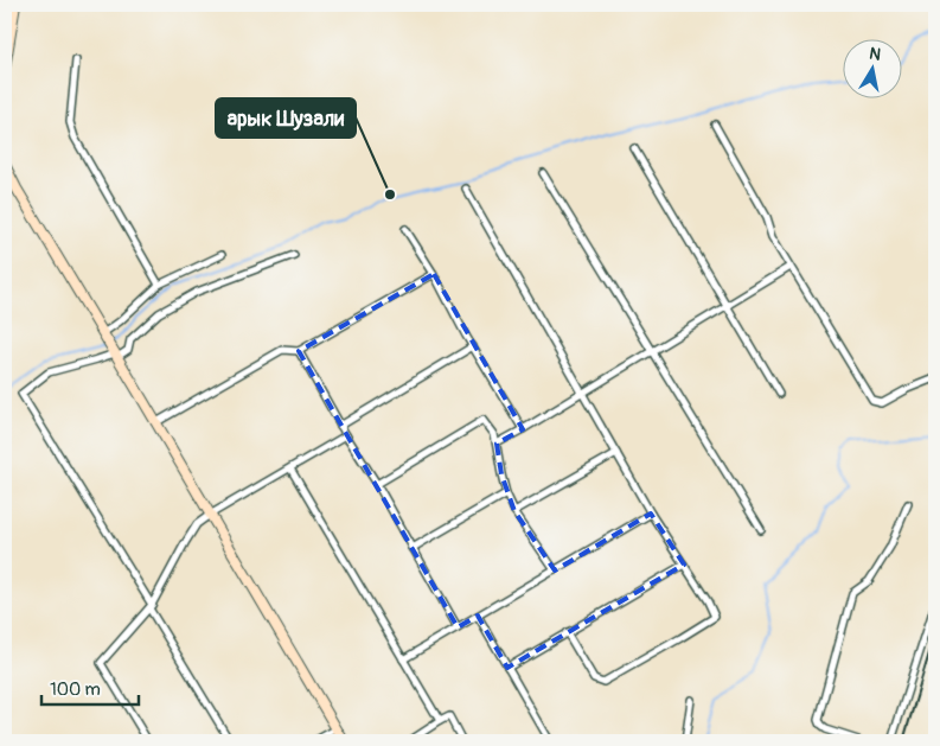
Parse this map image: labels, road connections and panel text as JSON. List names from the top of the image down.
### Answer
{
  "places": ["арык Шузали"],
  "scale_bar": "100 m",
  "north": "top"
}
